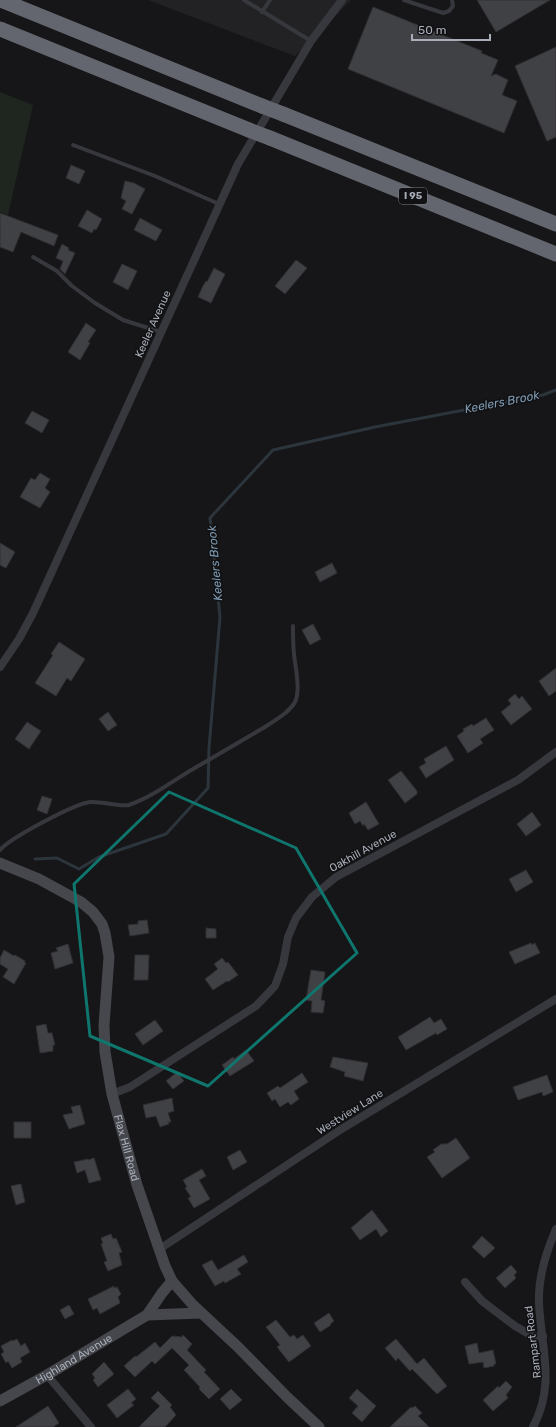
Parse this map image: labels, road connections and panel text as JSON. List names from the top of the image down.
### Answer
{
  "streets": {
    "highway": ["I 95"],
    "main road": ["Flax Hill Road", "Highland Avenue"],
    "street": [
      "Keeler Avenue",
      "Oakhill Avenue",
      "Westview Lane",
      "Rampart Road"
    ]
  },
  "crossings": [
    ["Oakhill Avenue", "Flax Hill Road"],
    ["Westview Lane", "Flax Hill Road"],
    ["Flax Hill Road", "Highland Avenue"]
  ],
  "water": ["Keelers Brook"],
  "scale_bar": "50 m"
}
